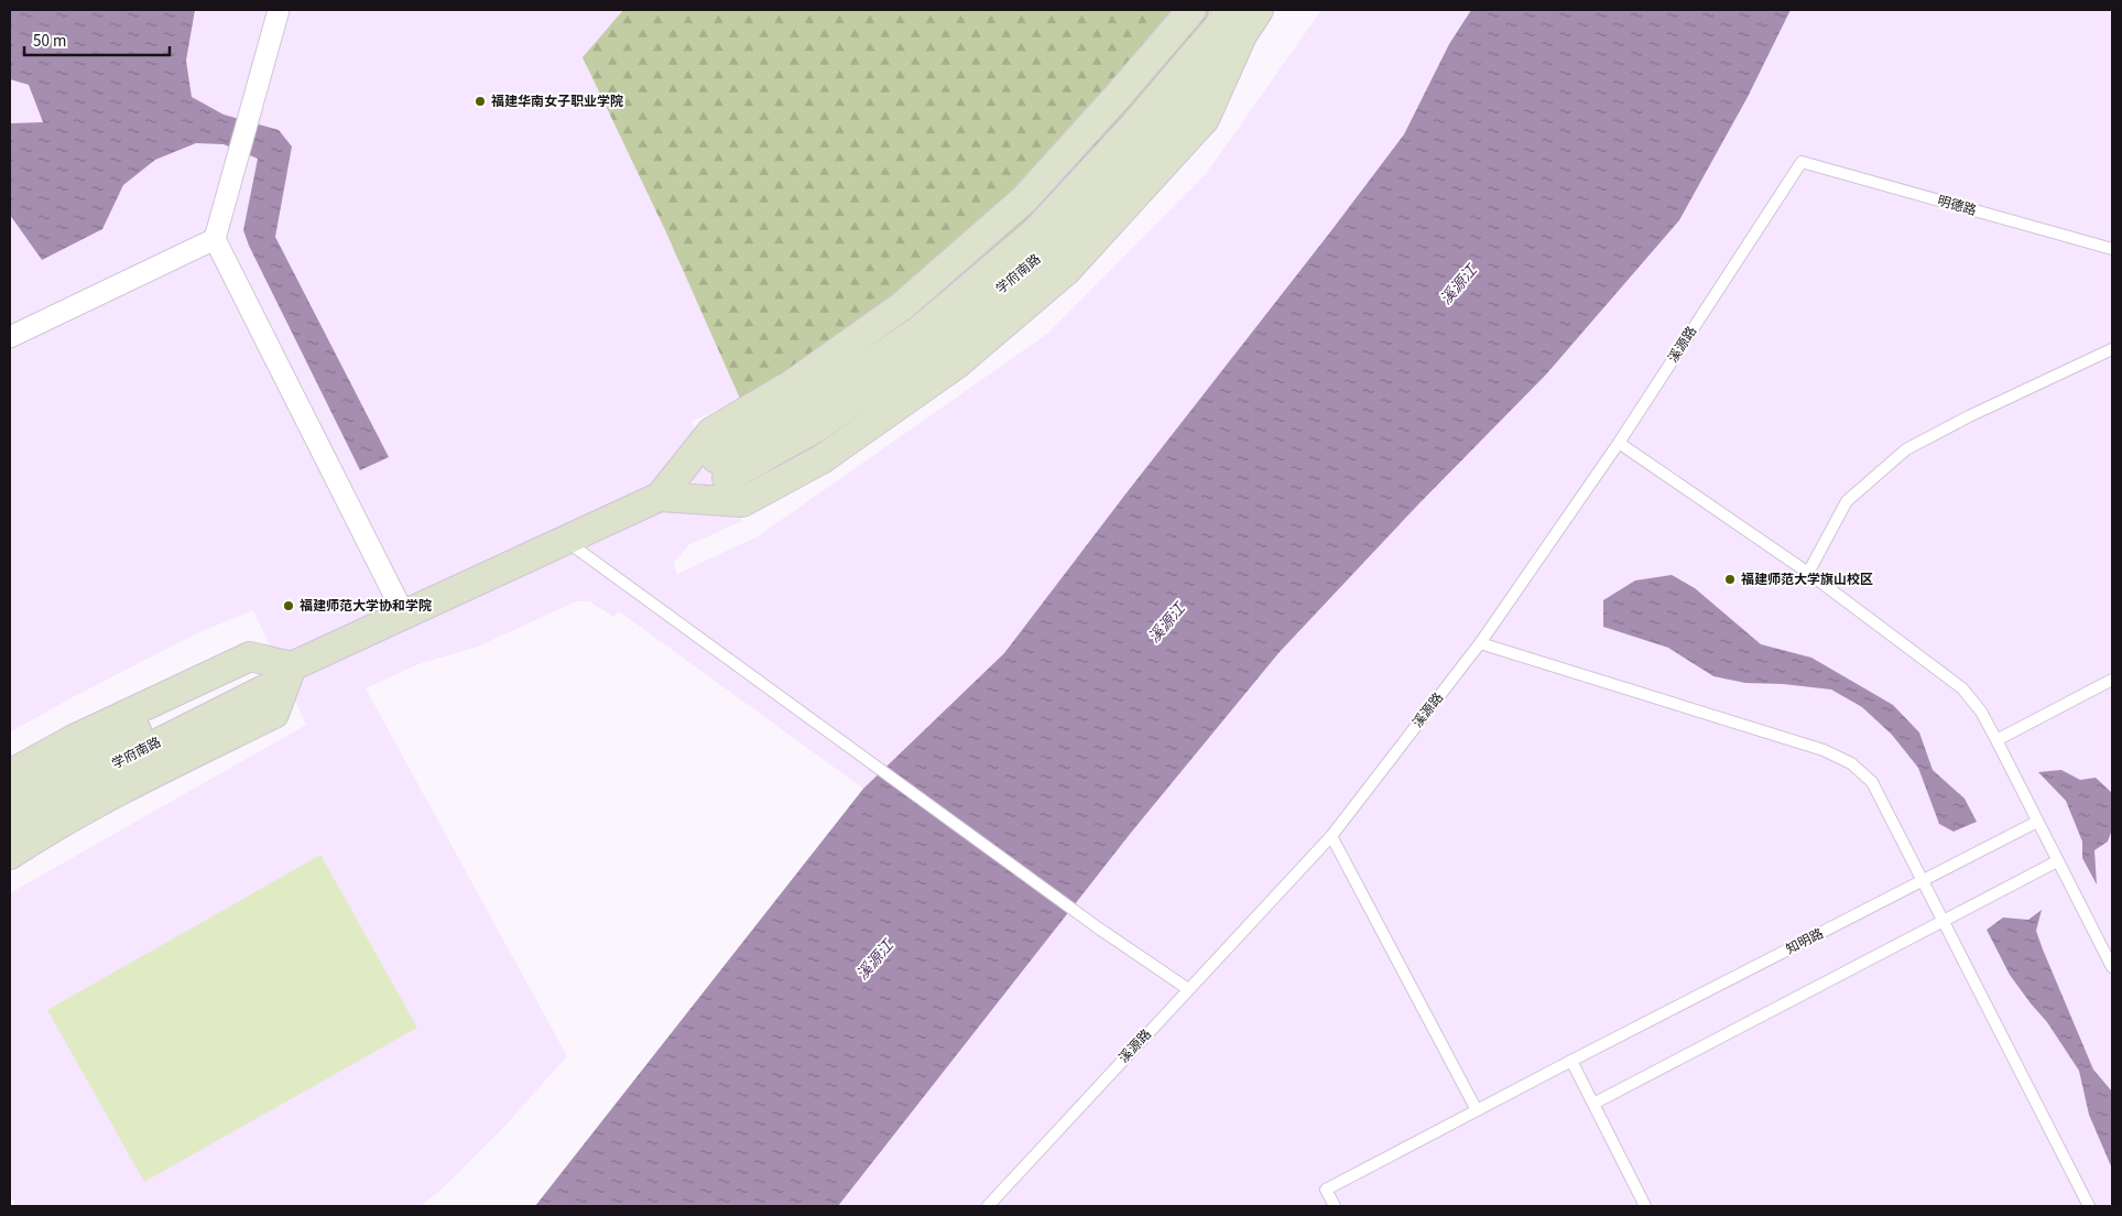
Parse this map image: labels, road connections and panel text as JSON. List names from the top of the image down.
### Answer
{
  "streets": {
    "main road": ["学府南路"],
    "lane": ["明德路", "溪源路", "知明路"]
  },
  "crossings": [
    ["明德路", "溪源路"]
  ],
  "water": ["溪源江"],
  "places": ["福建华南女子职业学院", "福建师范大学旗山校区", "福建师范大学协和学院"],
  "scale_bar": "50 m"
}
